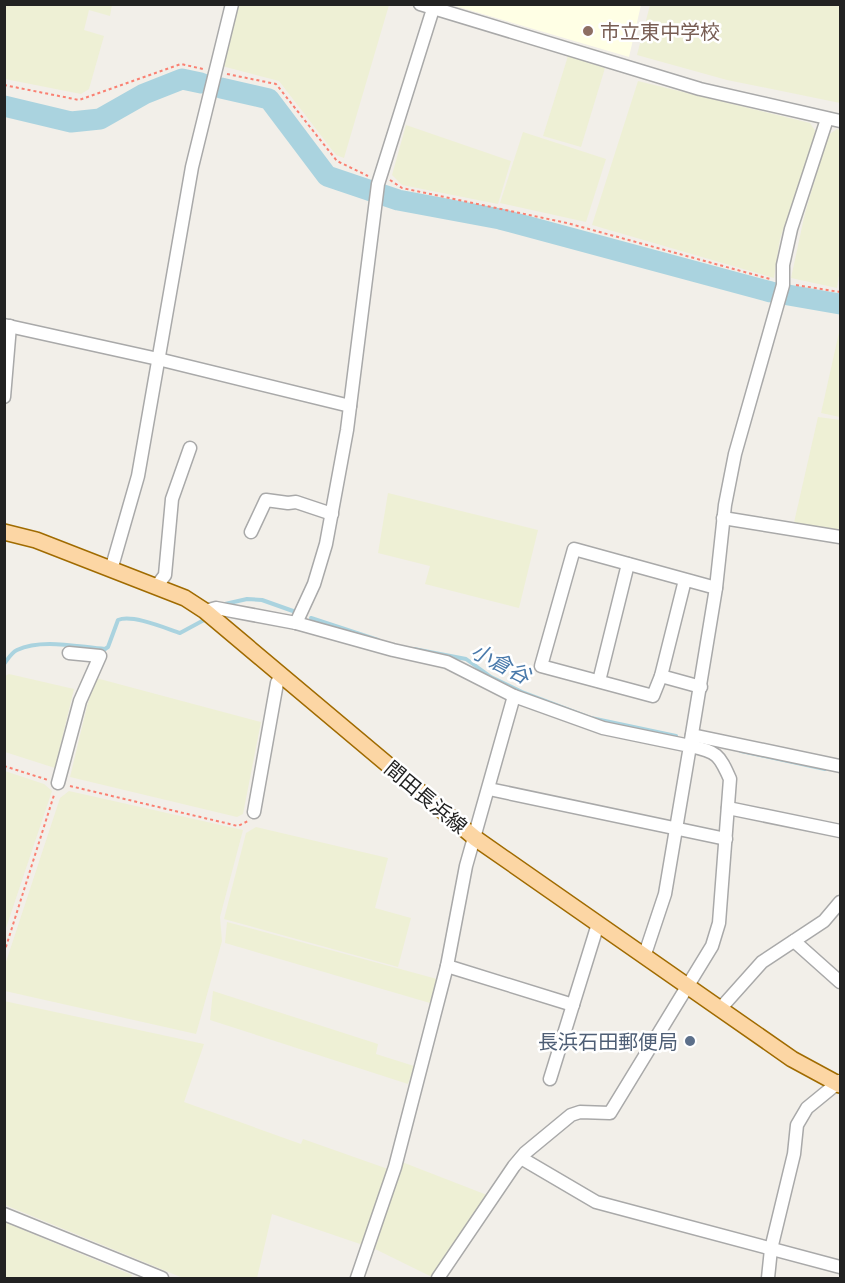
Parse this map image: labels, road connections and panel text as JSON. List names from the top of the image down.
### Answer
{
  "streets": {
    "main road": ["間田長浜線"]
  },
  "water": ["小倉谷"],
  "places": ["市立東中学校", "長浜石田郵便局"]
}
